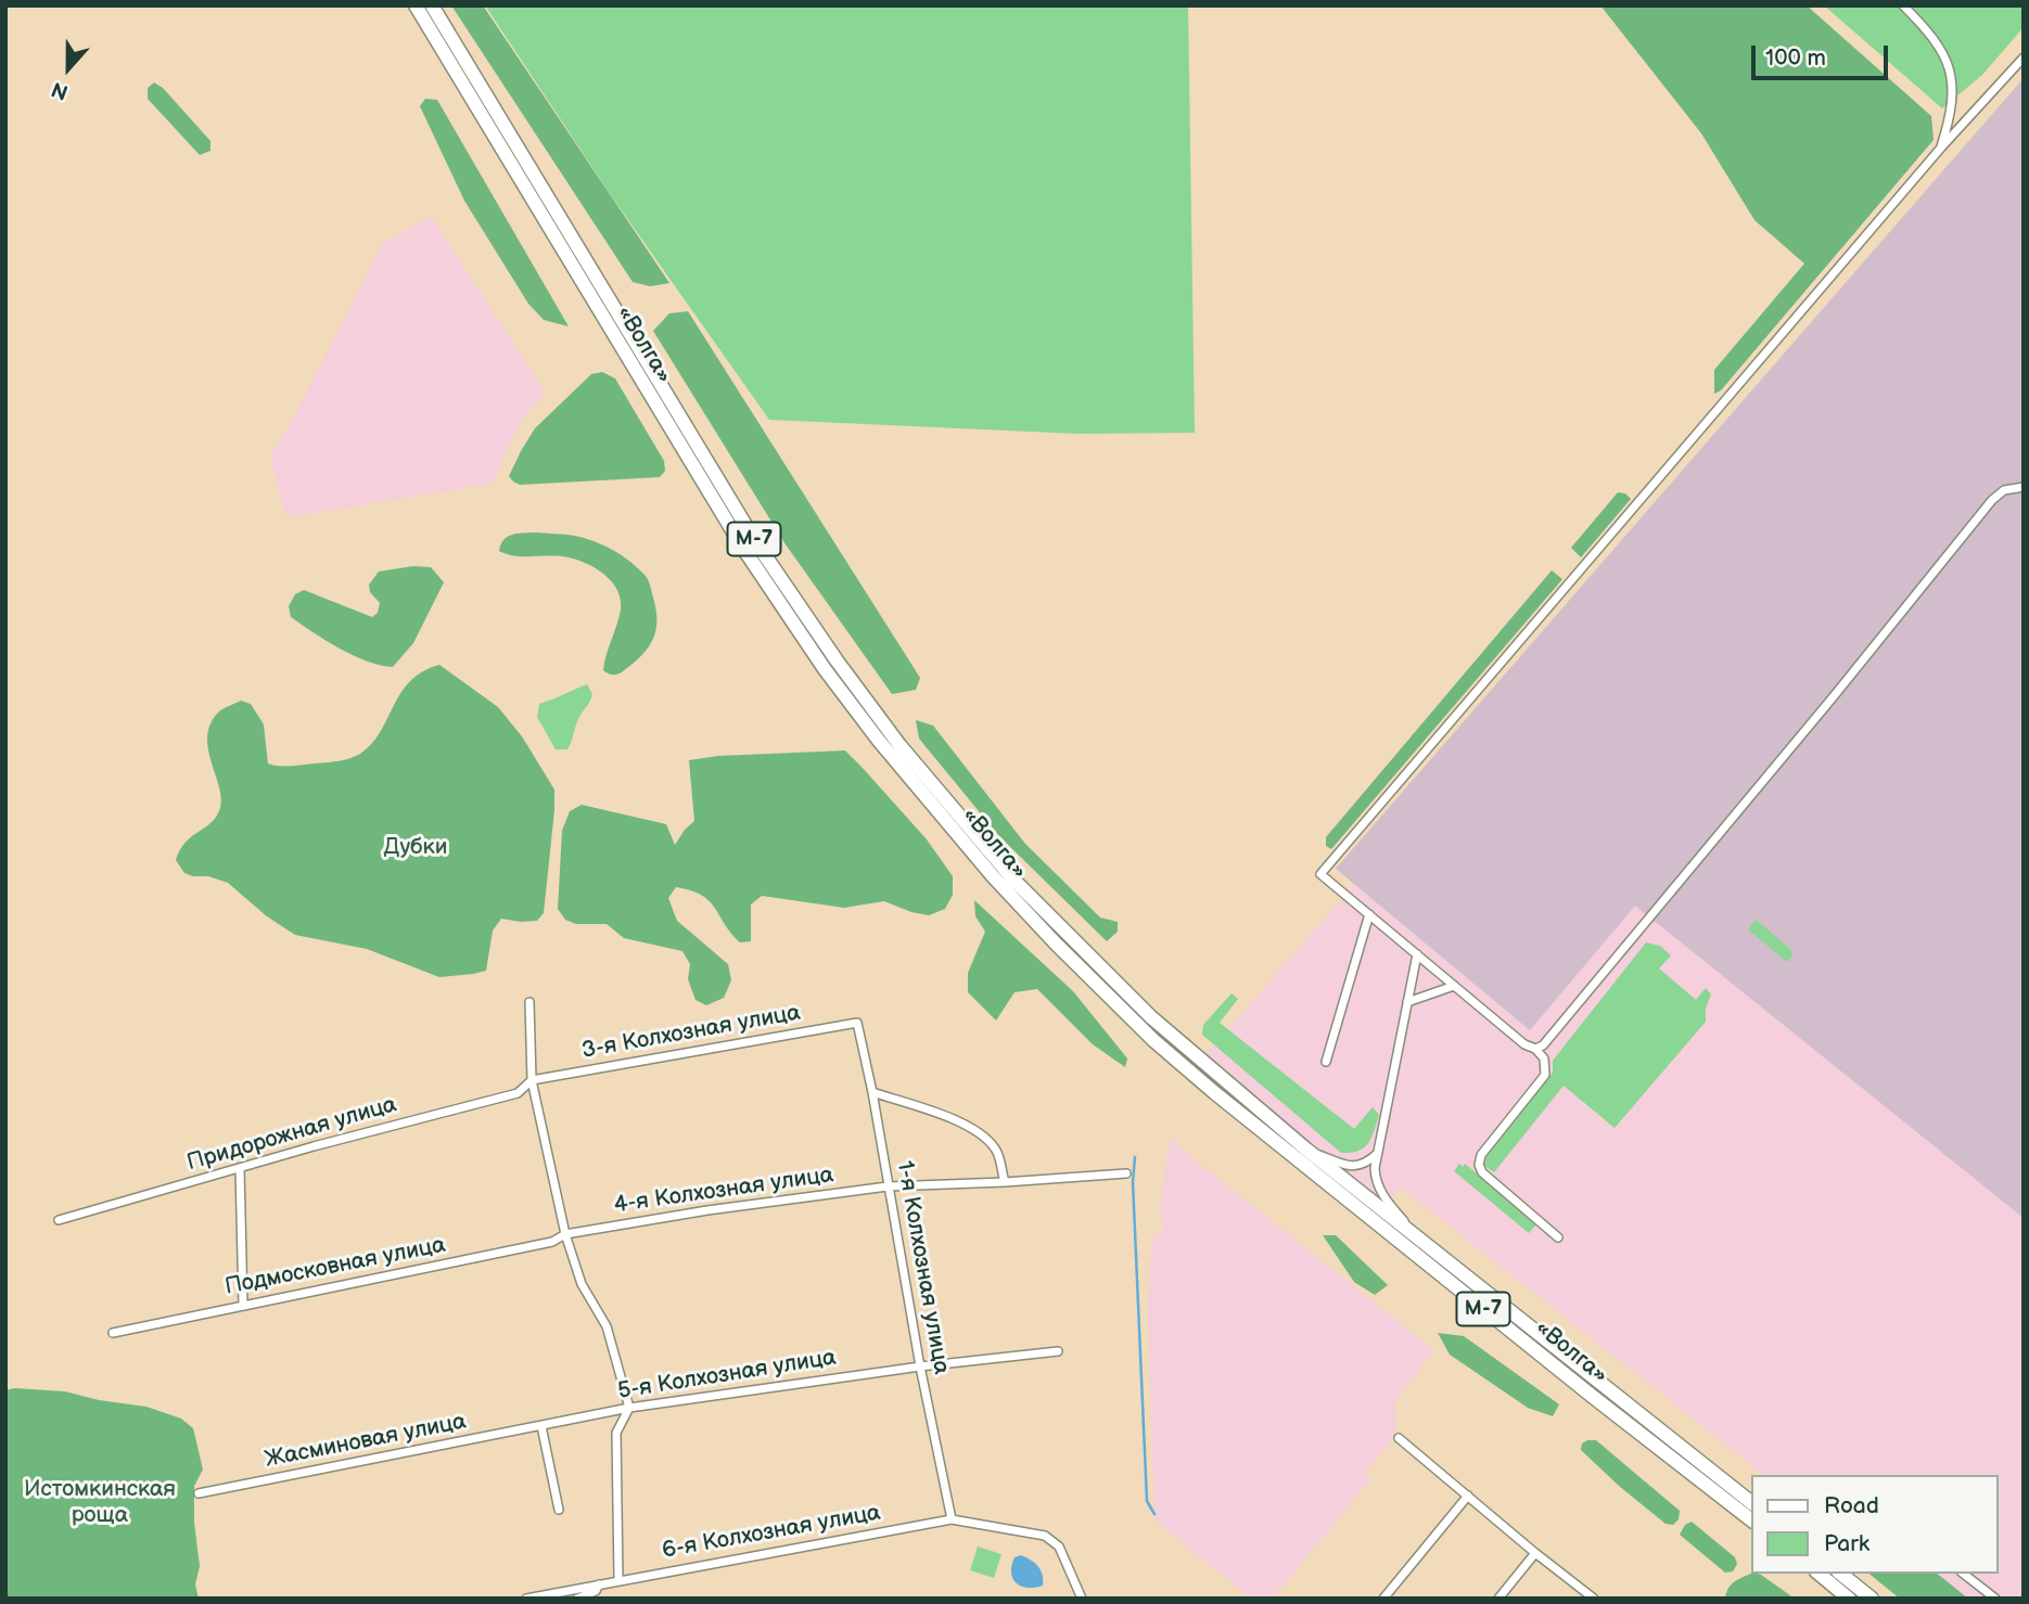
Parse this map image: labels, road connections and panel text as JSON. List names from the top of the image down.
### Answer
{
  "streets": {
    "highway": ["«Волга»", "М-7"],
    "street": [
      "3-я Колхозная улица",
      "Придорожная улица",
      "4-я Колхозная улица",
      "Подмосковная улица",
      "1-я Колхозная улица",
      "5-я Колхозная улица",
      "Жасминовая улица",
      "6-я Колхозная улица"
    ]
  },
  "crossings": [
    ["3-я Колхозная улица", "Придорожная улица"],
    ["3-я Колхозная улица", "1-я Колхозная улица"],
    ["4-я Колхозная улица", "Подмосковная улица"],
    ["4-я Колхозная улица", "1-я Колхозная улица"],
    ["1-я Колхозная улица", "5-я Колхозная улица"],
    ["1-я Колхозная улица", "6-я Колхозная улица"],
    ["5-я Колхозная улица", "Жасминовая улица"]
  ],
  "parks": ["Дубки", "Истомкинская роща"],
  "legend": ["Road", "Park"],
  "scale_bar": "100 m",
  "north": "bottom"
}
